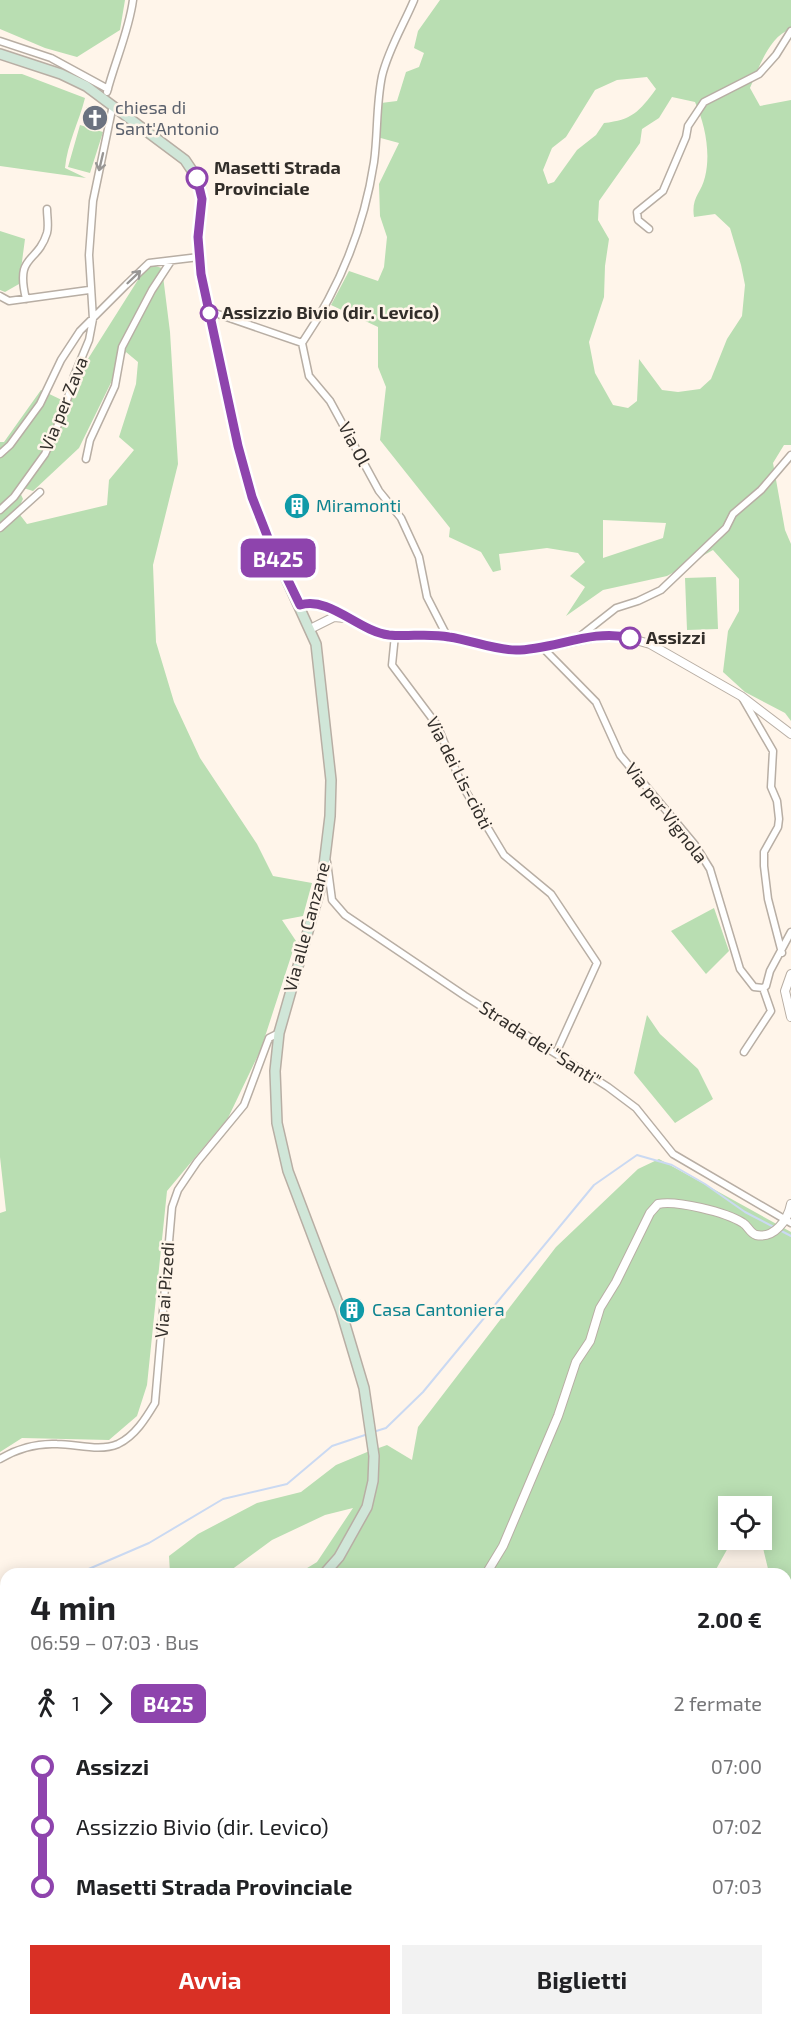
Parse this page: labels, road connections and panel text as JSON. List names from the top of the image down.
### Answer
{
  "streets": {
    "main road": ["Via alle Canzane"],
    "street": [
      "Via per Zava",
      "Via Ol",
      "Via dei Lis-ciòti",
      "Via per Vignola",
      "Strada dei \"Santi\"",
      "Via ai Pizedi"
    ]
  },
  "crossings": [
    ["Via dei Lis-ciòti", "Strada dei \"Santi\""],
    ["Via alle Canzane", "Strada dei \"Santi\""],
    ["Via alle Canzane", "Via ai Pizedi"]
  ],
  "places": {
    "church": ["chiesa di Sant'Antonio"],
    "other": ["Masetti Strada Provinciale", "Assizzio Bivio (dir. Levico)", "Assizzi"],
    "building": ["Miramonti", "Casa Cantoniera"]
  },
  "lines": ["bus line B425"],
  "page": {
    "on_map": "B425",
    "heading": ["4 min", "06:59 – 07:03 · Bus", "2.00 €"],
    "legs": ["1", "B425", "2 fermate"],
    "list": [
      {
        "name": "Assizzi",
        "value": "07:00"
      },
      {
        "name": "Assizzio Bivio (dir. Levico)",
        "value": "07:02"
      },
      {
        "name": "Masetti Strada Provinciale",
        "value": "07:03"
      }
    ],
    "buttons": ["Avvia", "Biglietti"]
  }
}
